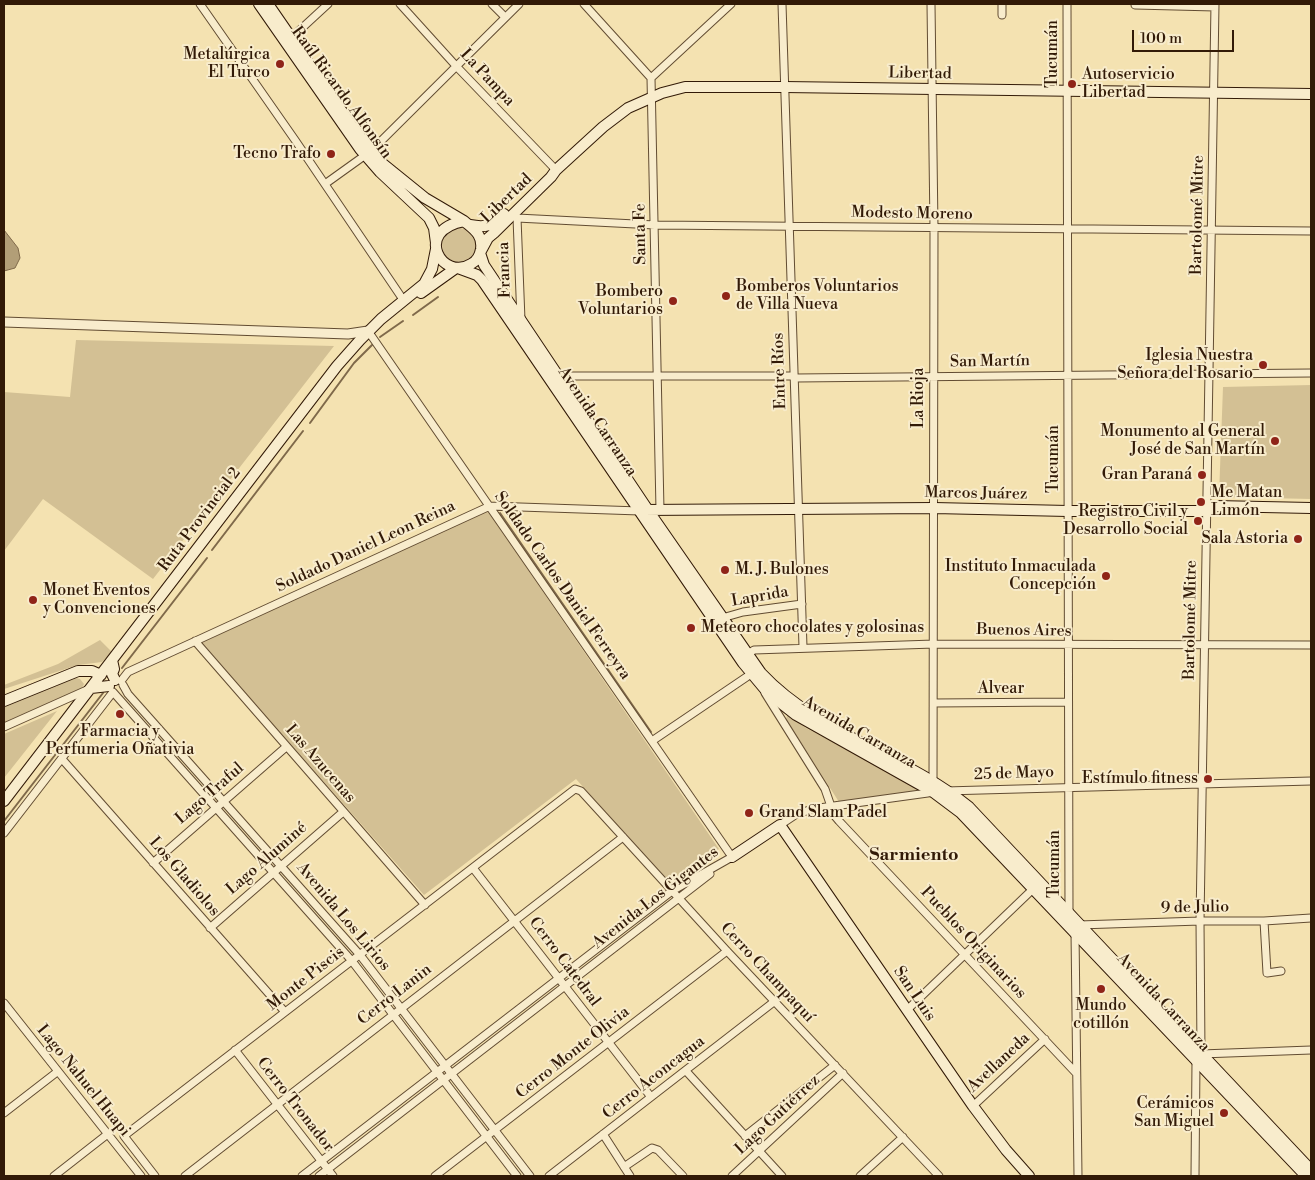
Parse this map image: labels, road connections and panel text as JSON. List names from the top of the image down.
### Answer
{
  "streets": {
    "main road": [
      "Libertad",
      "Raúl Ricardo Alfonsín",
      "Avenida Carranza",
      "Marcos Juárez",
      "Ruta Provincial 2",
      "San Luis"
    ],
    "street": [
      "Tucumán",
      "La Pampa",
      "Modesto Moreno",
      "Bartolomé Mitre",
      "Santa Fe",
      "Francia",
      "San Martín",
      "Entre Ríos",
      "La Rioja",
      "Soldado Daniel Leon Reina",
      "Soldado Carlos Daniel Ferreyra",
      "Laprida",
      "Buenos Aires",
      "Alvear",
      "Las Azucenas",
      "25 de Mayo",
      "Lago Traful",
      "Lago Aluminé",
      "Los Gladiolos",
      "Avenida Los Gigantes",
      "9 de Julio",
      "Avenida Los Lirios",
      "Pueblos Originarios",
      "Cerro Catedral",
      "Cerro Champaquí",
      "Monte Piscis",
      "Cerro Lanin",
      "Cerro Monte Olivia",
      "Avellaneda",
      "Cerro Aconcagua",
      "Lago Nahuel Huapi",
      "Cerro Tronador",
      "Lago Gutiérrez"
    ]
  },
  "crossings": [
    ["Tucumán", "Libertad"],
    ["Tucumán", "Modesto Moreno"],
    ["Tucumán", "San Martín"],
    ["Tucumán", "Avenida Carranza"],
    ["Tucumán", "Marcos Juárez"],
    ["Tucumán", "Buenos Aires"],
    ["Tucumán", "Alvear"],
    ["Tucumán", "25 de Mayo"],
    ["Libertad", "La Pampa"],
    ["Libertad", "Raúl Ricardo Alfonsín"],
    ["Libertad", "Modesto Moreno"],
    ["Libertad", "Bartolomé Mitre"],
    ["Libertad", "Santa Fe"],
    ["Libertad", "Francia"],
    ["Libertad", "Entre Ríos"],
    ["Libertad", "La Rioja"],
    ["Libertad", "Avenida Carranza"],
    ["Raúl Ricardo Alfonsín", "Avenida Carranza"],
    ["Modesto Moreno", "Bartolomé Mitre"],
    ["Modesto Moreno", "Santa Fe"],
    ["Modesto Moreno", "Francia"],
    ["Modesto Moreno", "Entre Ríos"],
    ["Modesto Moreno", "La Rioja"],
    ["Bartolomé Mitre", "San Martín"],
    ["Bartolomé Mitre", "Avenida Carranza"],
    ["Bartolomé Mitre", "Marcos Juárez"],
    ["Bartolomé Mitre", "Buenos Aires"],
    ["Bartolomé Mitre", "25 de Mayo"],
    ["Bartolomé Mitre", "9 de Julio"],
    ["Santa Fe", "San Martín"],
    ["Santa Fe", "Marcos Juárez"],
    ["Francia", "Avenida Carranza"],
    ["San Martín", "Entre Ríos"],
    ["San Martín", "La Rioja"],
    ["San Martín", "Avenida Carranza"],
    ["Entre Ríos", "Marcos Juárez"],
    ["Entre Ríos", "Laprida"],
    ["Entre Ríos", "Buenos Aires"],
    ["La Rioja", "Avenida Carranza"],
    ["La Rioja", "Marcos Juárez"],
    ["La Rioja", "Buenos Aires"],
    ["La Rioja", "Alvear"],
    ["Avenida Carranza", "Marcos Juárez"],
    ["Avenida Carranza", "Soldado Daniel Leon Reina"],
    ["Avenida Carranza", "Laprida"],
    ["Avenida Carranza", "Buenos Aires"],
    ["Avenida Carranza", "25 de Mayo"],
    ["Avenida Carranza", "9 de Julio"],
    ["Avenida Carranza", "Pueblos Originarios"],
    ["Marcos Juárez", "Soldado Daniel Leon Reina"],
    ["Ruta Provincial 2", "Soldado Carlos Daniel Ferreyra"],
    ["Soldado Daniel Leon Reina", "Soldado Carlos Daniel Ferreyra"],
    ["Soldado Daniel Leon Reina", "Las Azucenas"],
    ["Soldado Daniel Leon Reina", "Los Gladiolos"],
    ["Soldado Daniel Leon Reina", "Avenida Los Lirios"],
    ["Soldado Carlos Daniel Ferreyra", "Avenida Los Gigantes"],
    ["Las Azucenas", "Lago Traful"],
    ["Las Azucenas", "Lago Aluminé"],
    ["Las Azucenas", "Monte Piscis"],
    ["Lago Traful", "Los Gladiolos"],
    ["Lago Traful", "Avenida Los Lirios"],
    ["Lago Aluminé", "Los Gladiolos"],
    ["Lago Aluminé", "Avenida Los Lirios"],
    ["Los Gladiolos", "Monte Piscis"],
    ["Avenida Los Gigantes", "Avenida Los Lirios"],
    ["Avenida Los Gigantes", "Cerro Catedral"],
    ["Avenida Los Gigantes", "Cerro Champaquí"],
    ["Avenida Los Gigantes", "Cerro Tronador"],
    ["Avenida Los Lirios", "Monte Piscis"],
    ["Avenida Los Lirios", "Cerro Lanin"],
    ["Avenida Los Lirios", "Cerro Monte Olivia"],
    ["Pueblos Originarios", "Avellaneda"],
    ["Cerro Catedral", "Monte Piscis"],
    ["Cerro Catedral", "Cerro Lanin"],
    ["Cerro Catedral", "Cerro Monte Olivia"],
    ["Cerro Catedral", "Cerro Aconcagua"],
    ["Cerro Champaquí", "Monte Piscis"],
    ["Cerro Champaquí", "Cerro Lanin"],
    ["Cerro Champaquí", "Cerro Monte Olivia"],
    ["Cerro Champaquí", "Cerro Aconcagua"],
    ["Cerro Champaquí", "Lago Gutiérrez"],
    ["Monte Piscis", "Lago Nahuel Huapi"],
    ["Monte Piscis", "Cerro Tronador"],
    ["San Luis", "Avellaneda"],
    ["Cerro Lanin", "Cerro Tronador"]
  ],
  "districts": ["Sarmiento"],
  "places": [
    "Metalúrgica El Turco",
    "Autoservicio Libertad",
    "Tecno Trafo",
    "Bomberos Voluntarios de Villa Nueva",
    "Bombero Voluntarios",
    "Iglesia Nuestra Señora del Rosario",
    "Monumento al General José de San Martín",
    "Gran Paraná",
    "Me Matan Limón",
    "Registro Civil y Desarrollo Social",
    "Sala Astoria",
    "M. J. Bulones",
    "Instituto Inmaculada Concepción",
    "Monet Eventos y Convenciones",
    "Meteoro chocolates y golosinas",
    "Farmacia y Perfumeria Oñativia",
    "Estímulo fitness",
    "Grand Slam Padel",
    "Mundo cotillón",
    "Cerámicos San Miguel"
  ],
  "scale_bar": "100 m"
}
